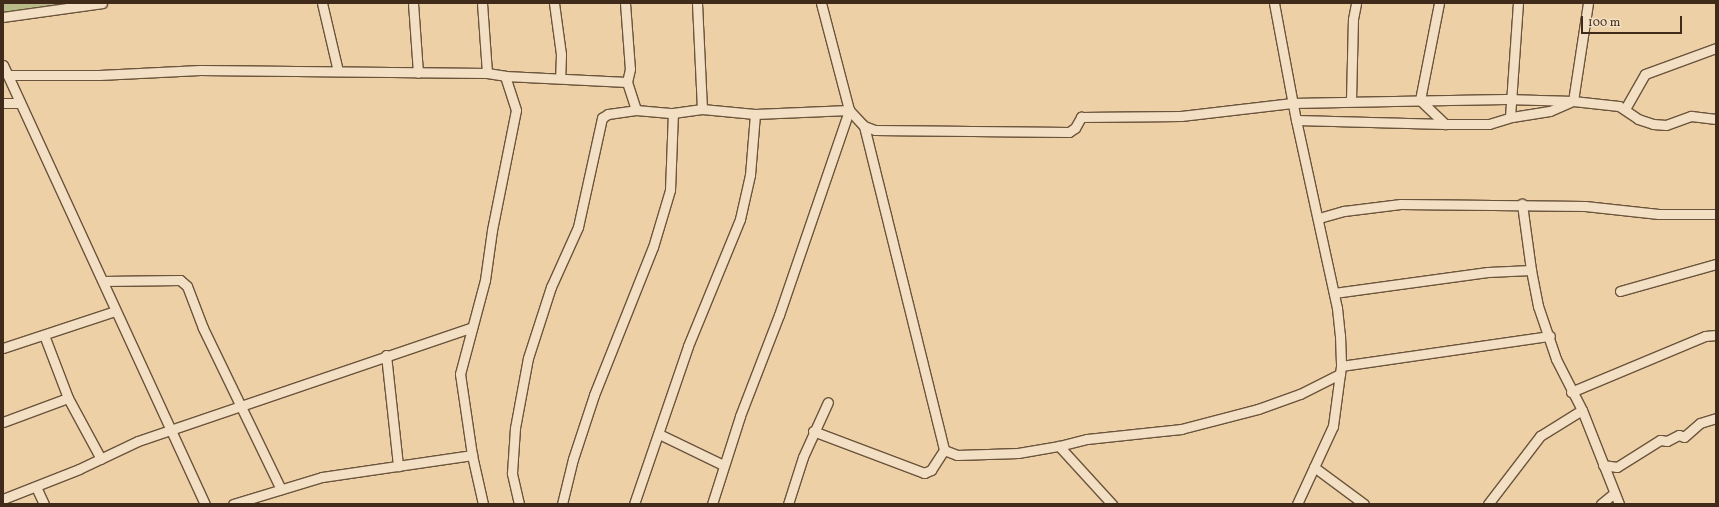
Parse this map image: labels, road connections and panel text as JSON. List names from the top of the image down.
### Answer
{
  "scale_bar": "100 m"
}
